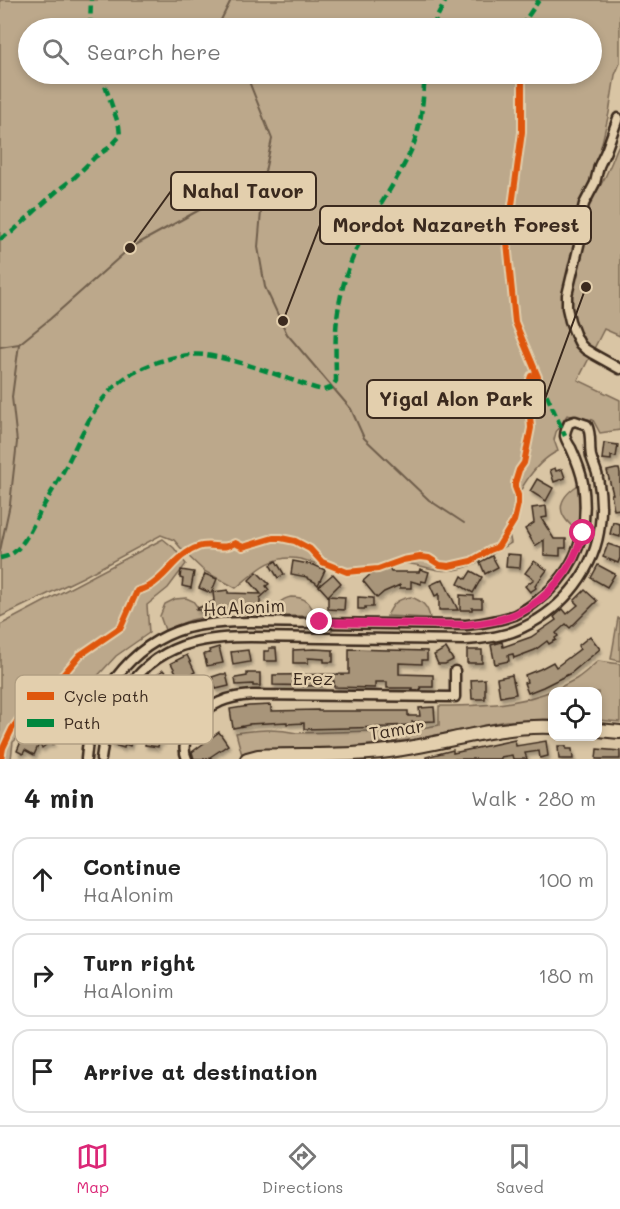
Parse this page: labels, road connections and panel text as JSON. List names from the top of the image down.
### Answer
{
  "streets": {
    "street": ["HaAlonim", "Erez", "Tamar"]
  },
  "places": ["Nahal Tavor", "Yigal Alon Park", "Mordot Nazareth Forest"],
  "legend": ["Cycle path", "Path"],
  "page": {
    "search": "Search here",
    "heading": ["4 min", "Walk · 280 m"],
    "list": [
      ["Continue", "HaAlonim", "100 m"],
      ["Turn right", "HaAlonim", "180 m"],
      "Arrive at destination"
    ],
    "nav": ["Map", "Directions", "Saved"]
  }
}
